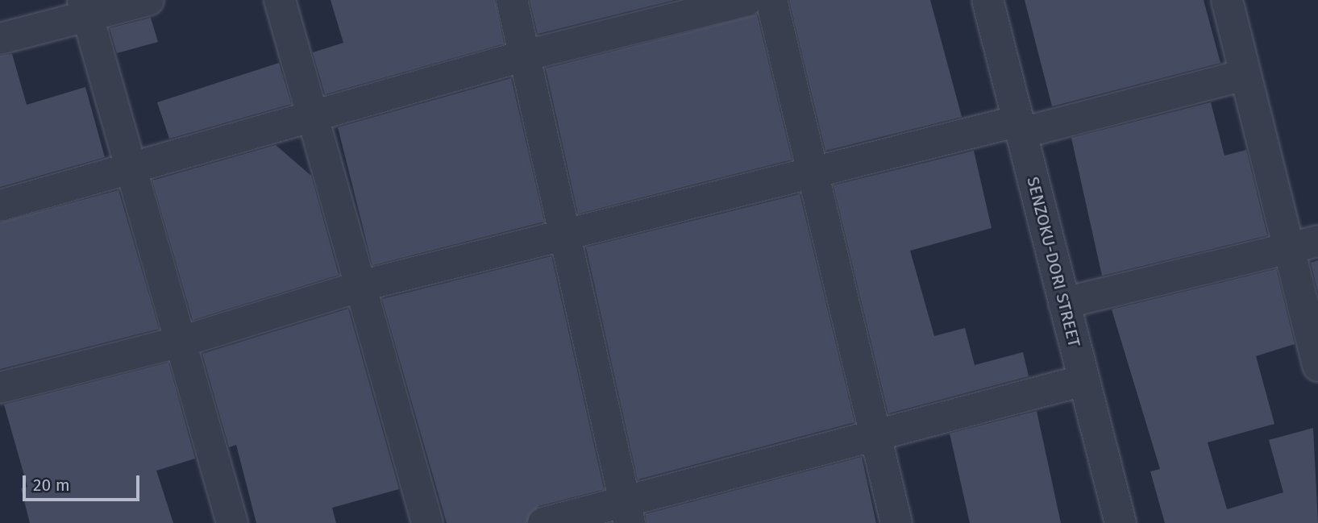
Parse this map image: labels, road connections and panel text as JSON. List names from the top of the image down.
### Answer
{
  "streets": {
    "street": ["SENZOKU-DORI STREET"]
  },
  "scale_bar": "20 m"
}
